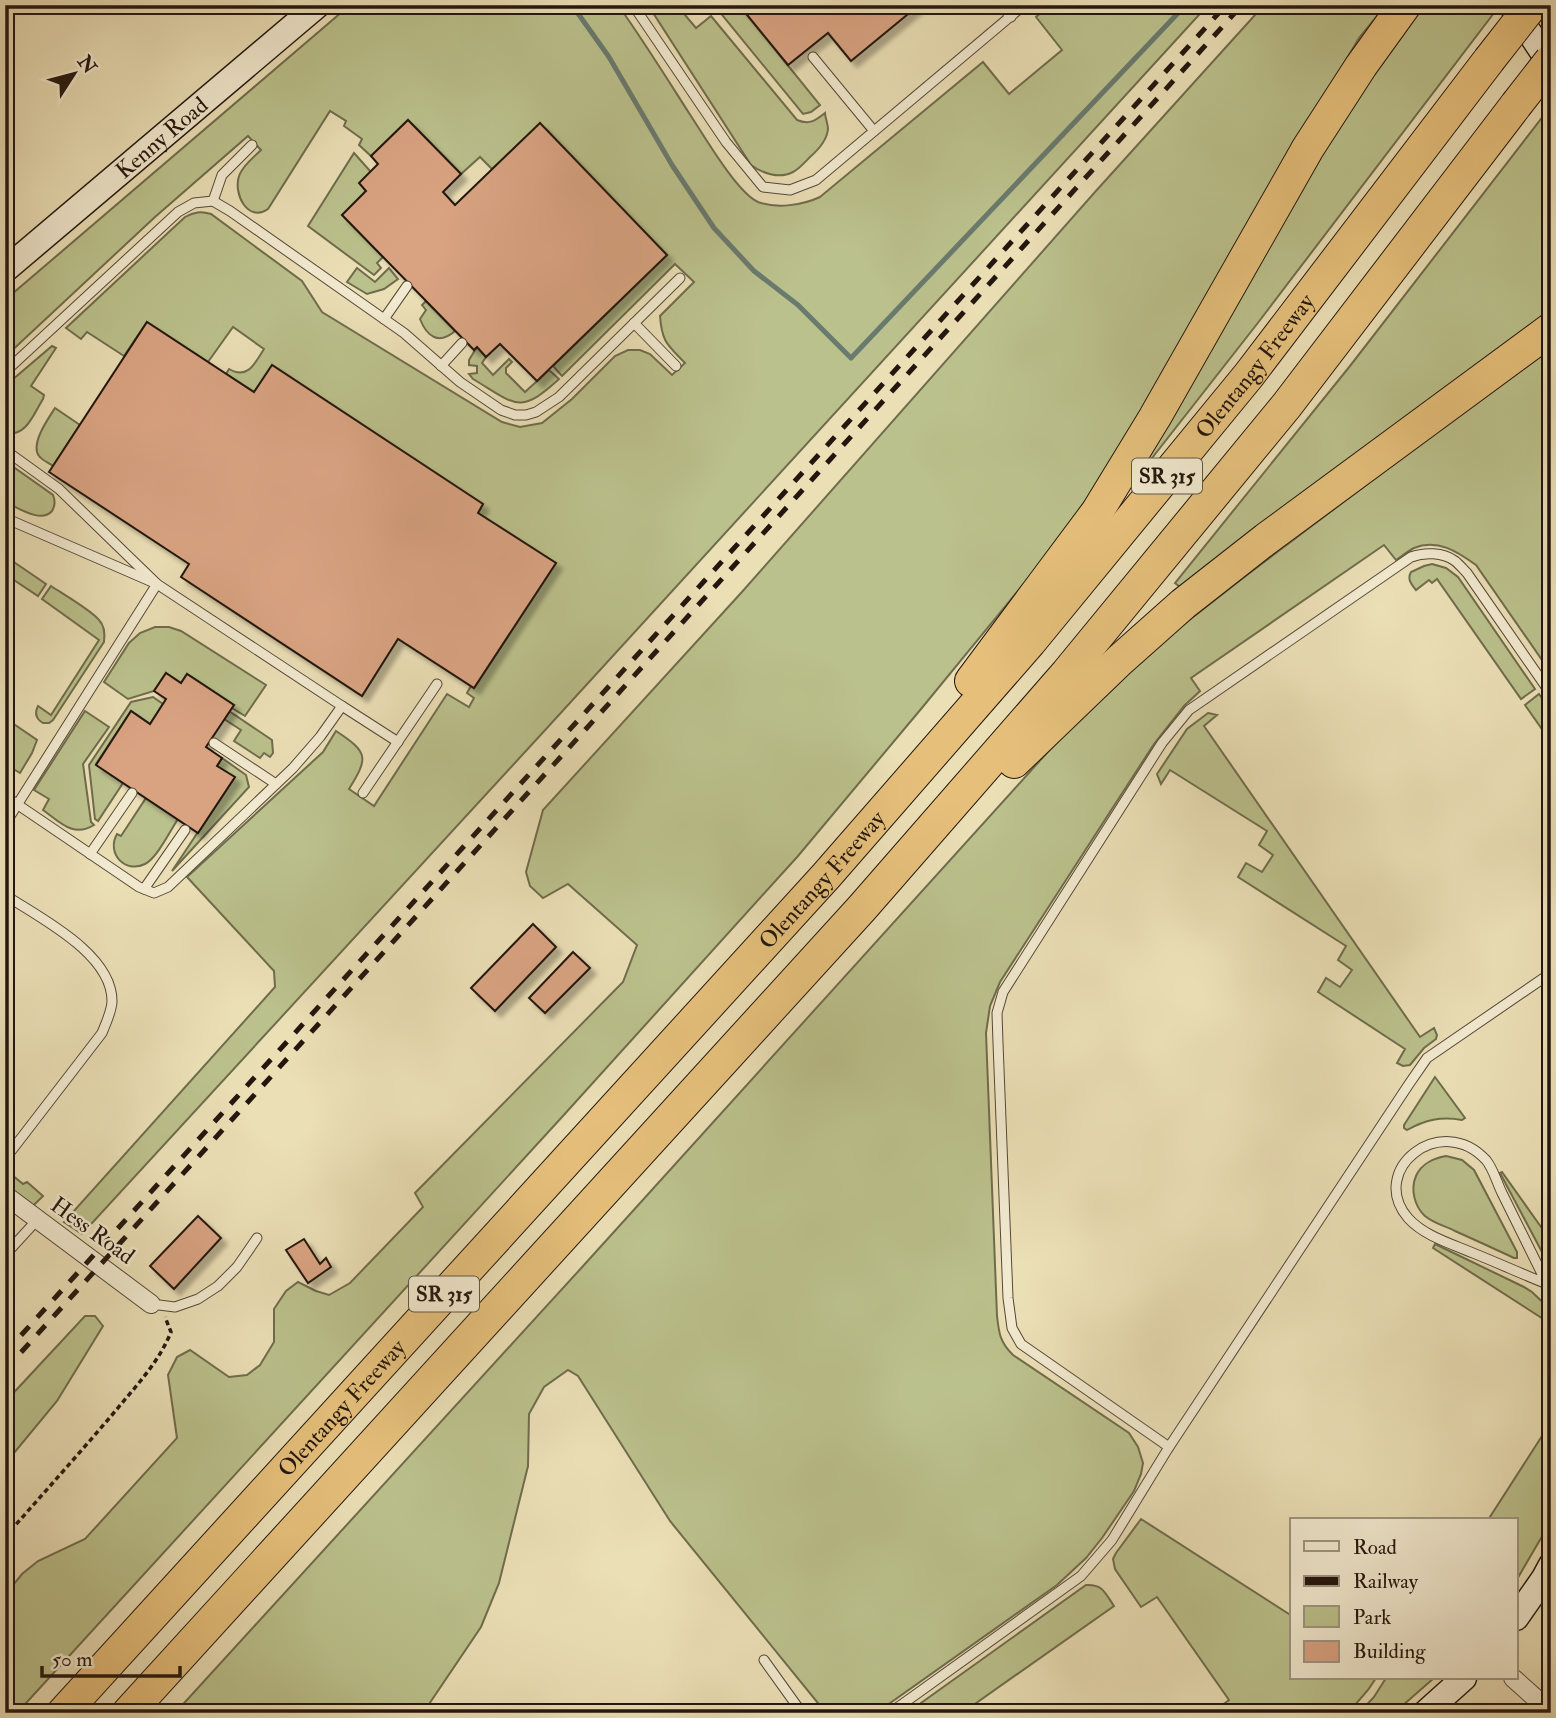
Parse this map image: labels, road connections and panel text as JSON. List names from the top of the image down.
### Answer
{
  "streets": {
    "highway": ["Olentangy Freeway", "SR 315"],
    "main road": ["Kenny Road"],
    "street": ["Hess Road"]
  },
  "legend": [
    "Road",
    "Railway",
    "Park",
    "Building"
  ],
  "scale_bar": "50 m",
  "north": "top right"
}
